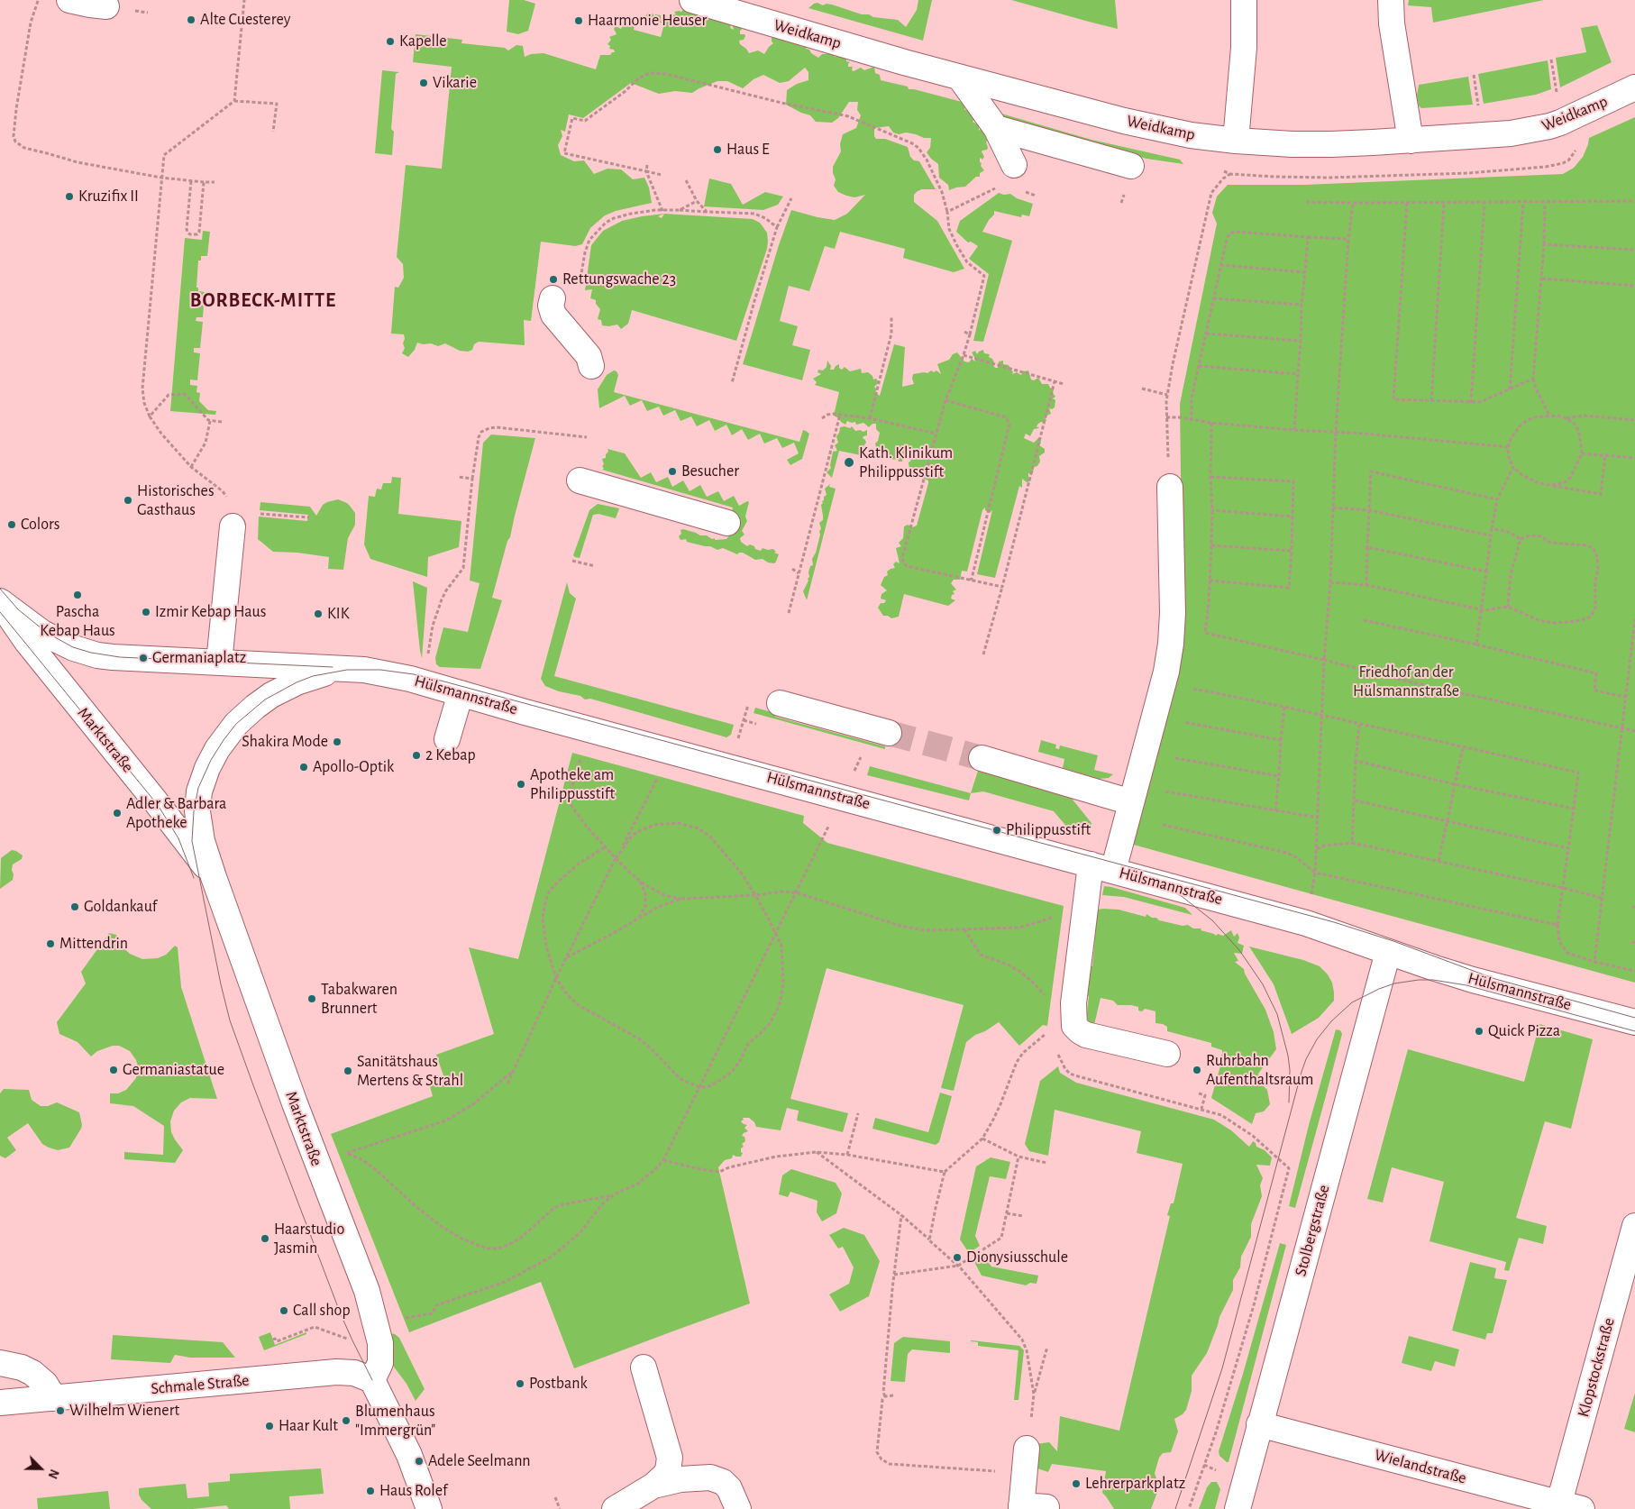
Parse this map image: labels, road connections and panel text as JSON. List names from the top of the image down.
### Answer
{
  "streets": {
    "street": [
      "Weidkamp",
      "Hülsmannstraße",
      "Marktstraße",
      "Stolbergstraße",
      "Klopstockstraße",
      "Schmale Straße",
      "Wielandstraße"
    ]
  },
  "crossings": [
    ["Hülsmannstraße", "Marktstraße"],
    ["Hülsmannstraße", "Stolbergstraße"],
    ["Marktstraße", "Schmale Straße"],
    ["Stolbergstraße", "Wielandstraße"],
    ["Klopstockstraße", "Wielandstraße"]
  ],
  "districts": ["BORBECK-MITTE"],
  "parks": ["Friedhof an der Hülsmannstraße"],
  "places": [
    "Alte Cuesterey",
    "Haarmonie Heuser",
    "Kapelle",
    "Vikarie",
    "Haus E",
    "Kruzifix II",
    "Rettungswache 23",
    "Kath. Klinikum Philippusstift",
    "Besucher",
    "Historisches Gasthaus",
    "Colors",
    "Pascha Kebap Haus",
    "Izmir Kebap Haus",
    "KIK",
    "Germaniaplatz",
    "Shakira Mode",
    "2 Kebap",
    "Apollo-Optik",
    "Apotheke am Philippusstift",
    "Adler & Barbara Apotheke",
    "Philippusstift",
    "Goldankauf",
    "Mittendrin",
    "Tabakwaren Brunnert",
    "Quick Pizza",
    "Germaniastatue",
    "Ruhrbahn Aufenthaltsraum",
    "Sanitätshaus Mertens & Strahl",
    "Haarstudio Jasmin",
    "Dionysiusschule",
    "Call shop",
    "Postbank",
    "Wilhelm Wienert",
    "Blumenhaus \"Immergrün\"",
    "Haar Kult",
    "Adele Seelmann",
    "Lehrerparkplatz",
    "Haus Rolef"
  ],
  "north": "bottom right"
}
